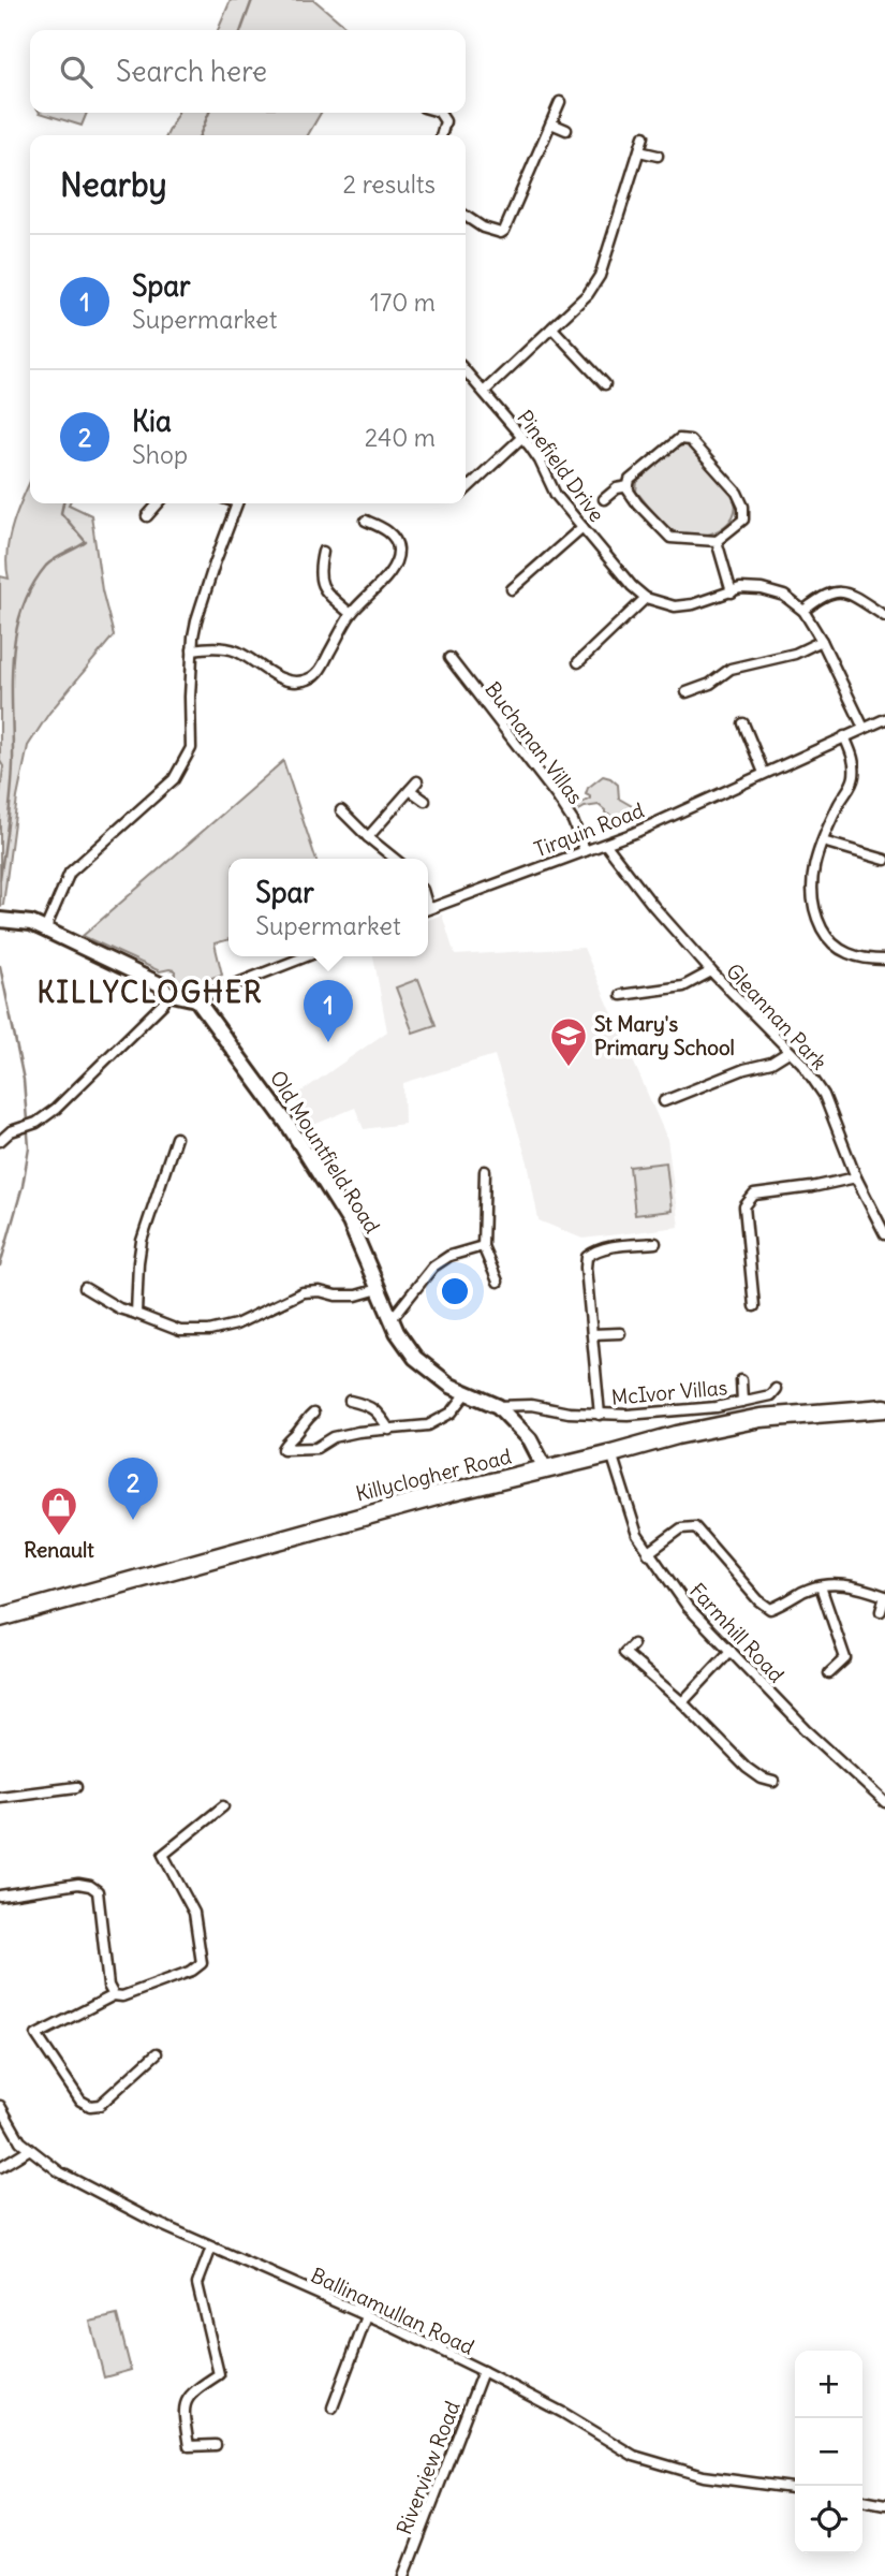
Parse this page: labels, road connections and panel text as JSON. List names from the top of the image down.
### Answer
{
  "streets": {
    "highway": ["Killyclogher Road"],
    "street": [
      "Pinefield Drive",
      "Buchanan Villas",
      "Tirquin Road",
      "Gleannan Park",
      "Old Mountfield Road",
      "McIvor Villas",
      "Farmhill Road",
      "Ballinamullan Road",
      "Riverview Road"
    ]
  },
  "crossings": [
    ["Buchanan Villas", "Tirquin Road"],
    ["Tirquin Road", "Gleannan Park"],
    ["Old Mountfield Road", "McIvor Villas"],
    ["Killyclogher Road", "Farmhill Road"],
    ["Ballinamullan Road", "Riverview Road"]
  ],
  "districts": ["KILLYCLOGHER"],
  "places": {
    "school or university": ["St Mary's Primary School"],
    "shop": ["Renault"]
  },
  "page": {
    "search": "Search here",
    "heading": ["Nearby", "2 results"],
    "list": [
      {
        "mark": "1",
        "name": "Spar",
        "note": "Supermarket",
        "value": "170 m"
      },
      {
        "mark": "2",
        "name": "Kia",
        "note": "Shop",
        "value": "240 m"
      }
    ],
    "popup": ["Spar", "Supermarket"],
    "pins": ["1", "2"],
    "map_buttons": ["+", "−"]
  }
}
